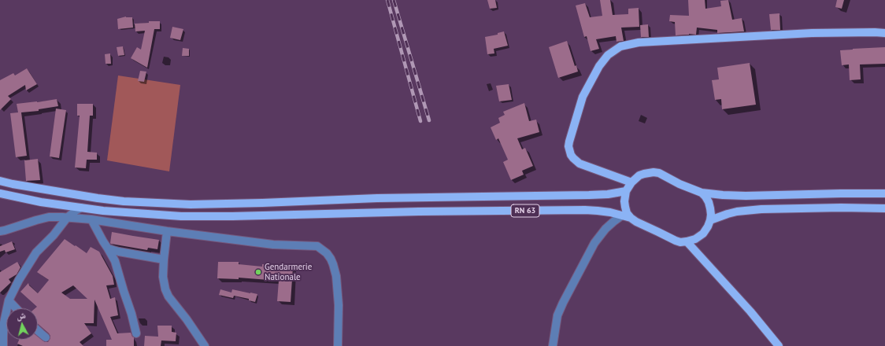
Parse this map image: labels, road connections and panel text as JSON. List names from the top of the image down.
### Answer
{
  "streets": {
    "main road": ["RN 63"]
  },
  "places": ["Gendarmerie Nationale"],
  "north": "top"
}
